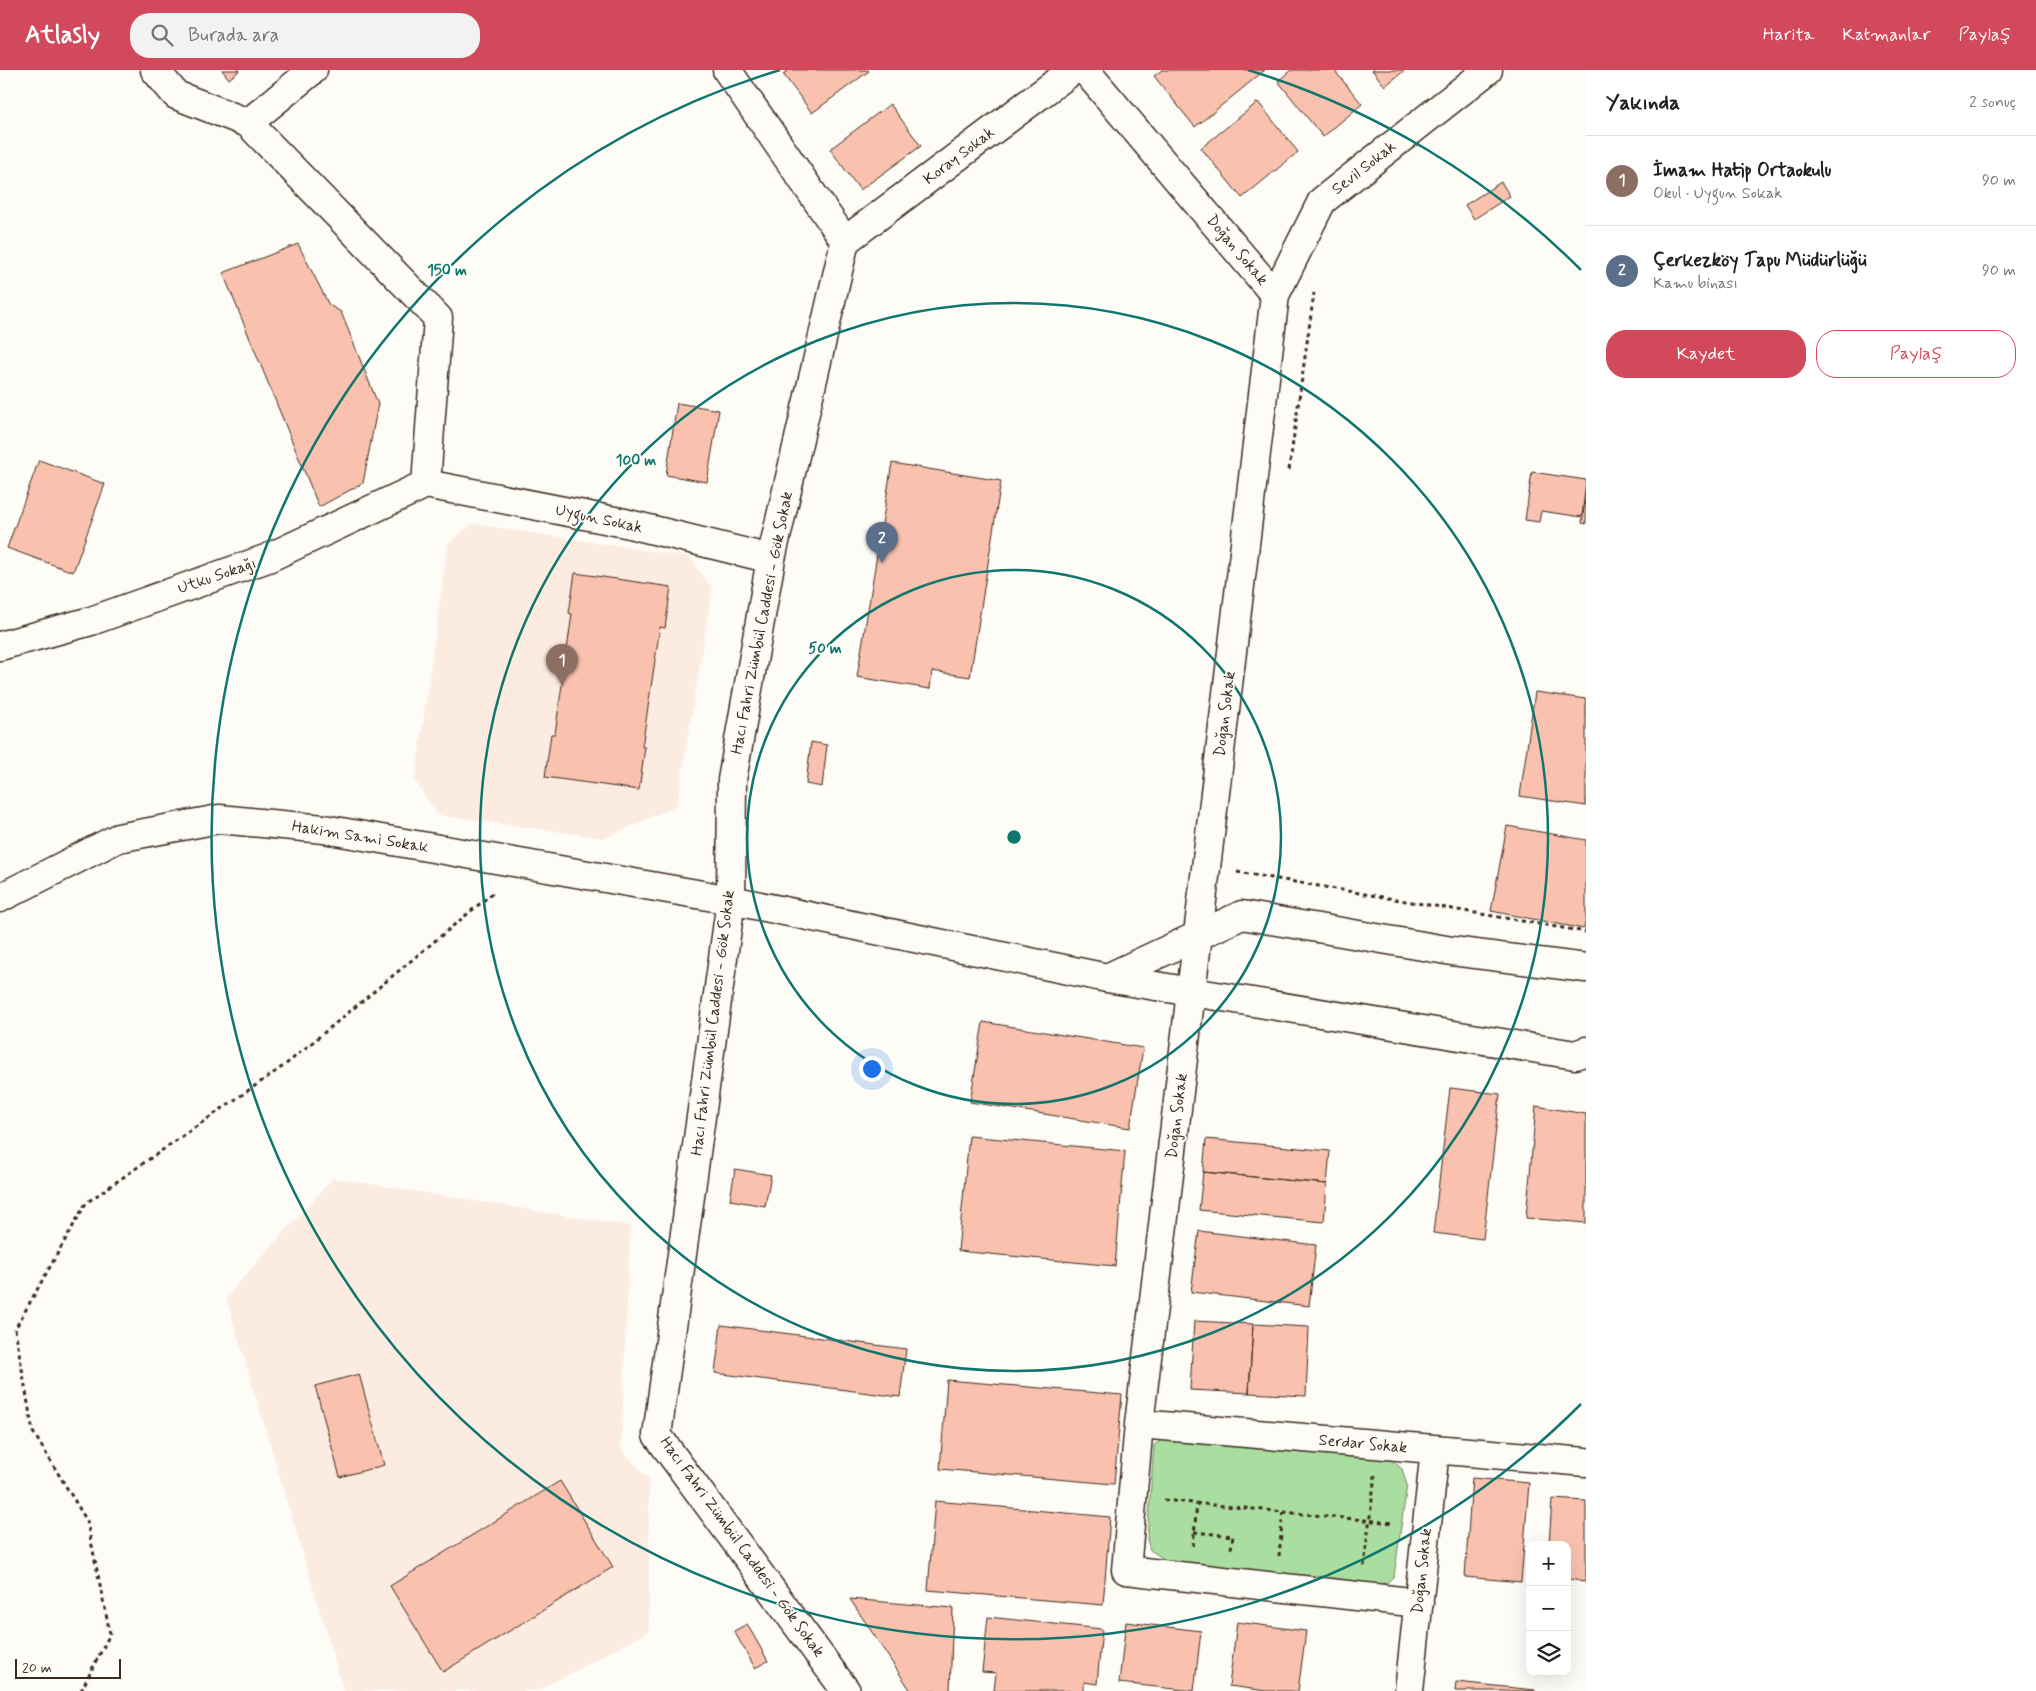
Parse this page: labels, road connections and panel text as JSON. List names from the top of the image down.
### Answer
{
  "streets": {
    "street": [
      "Koray Sokak",
      "Sevil Sokak",
      "Doğan Sokak",
      "Uygun Sokak",
      "Utku Sokağı",
      "Hacı Fahri Zümbül Caddesi - Gök Sokak",
      "Hakim Sami Sokak",
      "Serdar Sokak"
    ]
  },
  "crossings": [
    ["Koray Sokak", "Hacı Fahri Zümbül Caddesi - Gök Sokak"],
    ["Sevil Sokak", "Doğan Sokak"],
    ["Doğan Sokak", "Hakim Sami Sokak"],
    ["Doğan Sokak", "Serdar Sokak"],
    ["Uygun Sokak", "Utku Sokağı"],
    ["Uygun Sokak", "Hacı Fahri Zümbül Caddesi - Gök Sokak"],
    ["Hacı Fahri Zümbül Caddesi - Gök Sokak", "Hakim Sami Sokak"]
  ],
  "scale_bar": "20 m",
  "page": {
    "header": "Atlasly",
    "search": "Burada ara",
    "nav": ["Harita", "Katmanlar", "Paylaş"],
    "heading": ["Yakında", "2 sonuç"],
    "list": [
      {
        "mark": "1",
        "name": "İmam Hatip Ortaokulu",
        "note": "Okul · Uygun Sokak",
        "value": "90 m"
      },
      {
        "mark": "2",
        "name": "Çerkezköy Tapu Müdürlüğü",
        "note": "Kamu binası",
        "value": "90 m"
      }
    ],
    "buttons": ["Kaydet", "Paylaş"],
    "pins": ["2", "1"],
    "map_buttons": ["+", "−"],
    "scale": "20 m"
  },
  "rings": ["150 m", "100 m", "50 m"]
}
